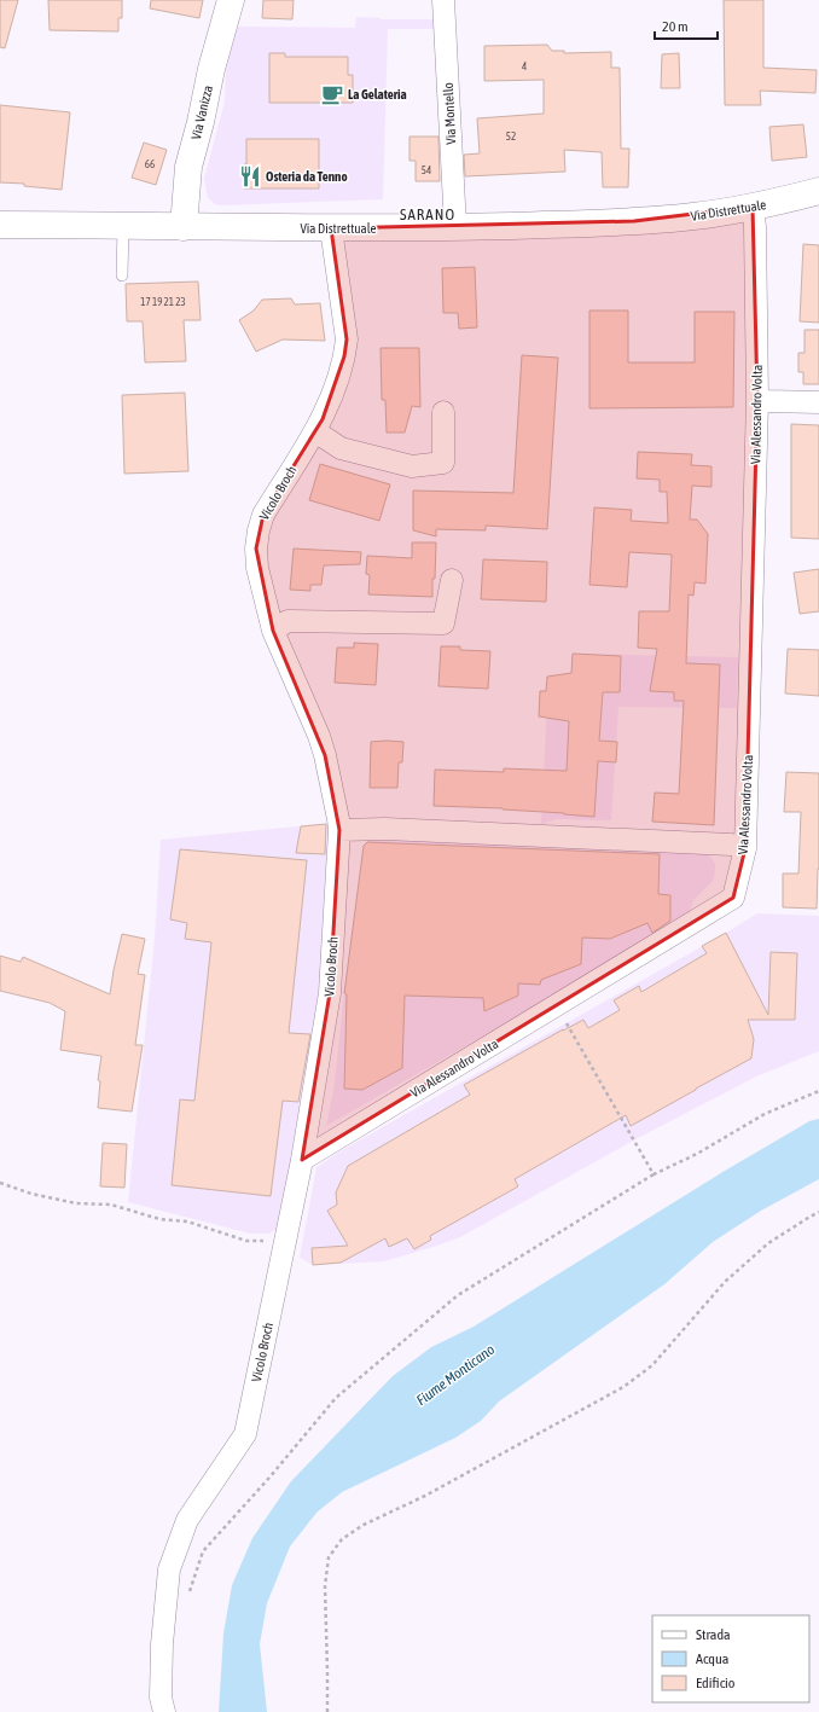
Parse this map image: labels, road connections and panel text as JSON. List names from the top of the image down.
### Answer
{
  "streets": {
    "main road": ["Via Vanizza", "Via Distrettuale"],
    "street": ["Via Montello", "Via Alessandro Volta", "Vicolo Broch"]
  },
  "crossings": [
    ["Via Vanizza", "Via Distrettuale"],
    ["Via Montello", "Via Distrettuale"],
    ["Via Distrettuale", "Via Alessandro Volta"],
    ["Via Distrettuale", "Vicolo Broch"],
    ["Via Alessandro Volta", "Vicolo Broch"]
  ],
  "districts": ["SARANO"],
  "water": ["Fiume Monticano"],
  "places": {
    "cafe": ["La Gelateria"],
    "restaurant": ["Osteria da Tenno"]
  },
  "house_numbers": [
    "4",
    "52",
    "66",
    "54",
    "17 19 21 23"
  ],
  "legend": ["Strada", "Acqua", "Edificio"],
  "scale_bar": "20 m"
}
